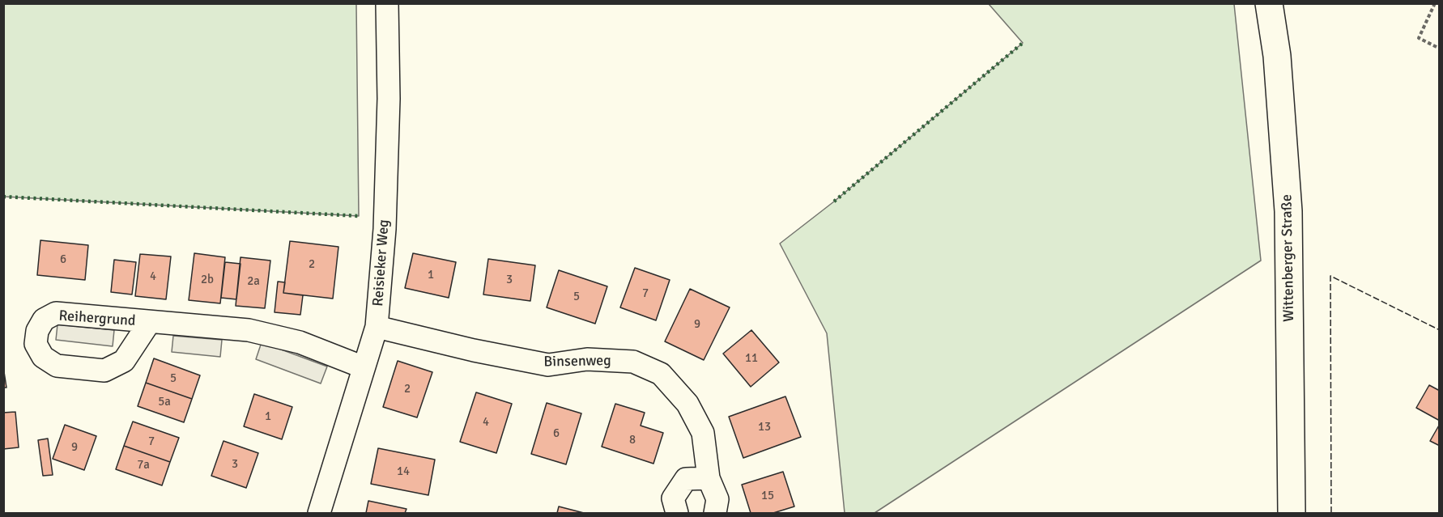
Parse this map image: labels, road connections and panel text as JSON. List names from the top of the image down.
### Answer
{
  "streets": {
    "main road": ["Wittenberger Straße"],
    "street": ["Reisieker Weg", "Reihergrund", "Binsenweg"]
  },
  "crossings": [
    ["Reisieker Weg", "Reihergrund"],
    ["Reisieker Weg", "Binsenweg"]
  ],
  "house_numbers": [
    "6",
    "2",
    "1",
    "4",
    "2b",
    "3",
    "2a",
    "7",
    "5",
    "9",
    "11",
    "5",
    "2",
    "5a",
    "1",
    "4",
    "13",
    "6",
    "8",
    "7",
    "9",
    "3",
    "7a",
    "14",
    "15"
  ]
}
